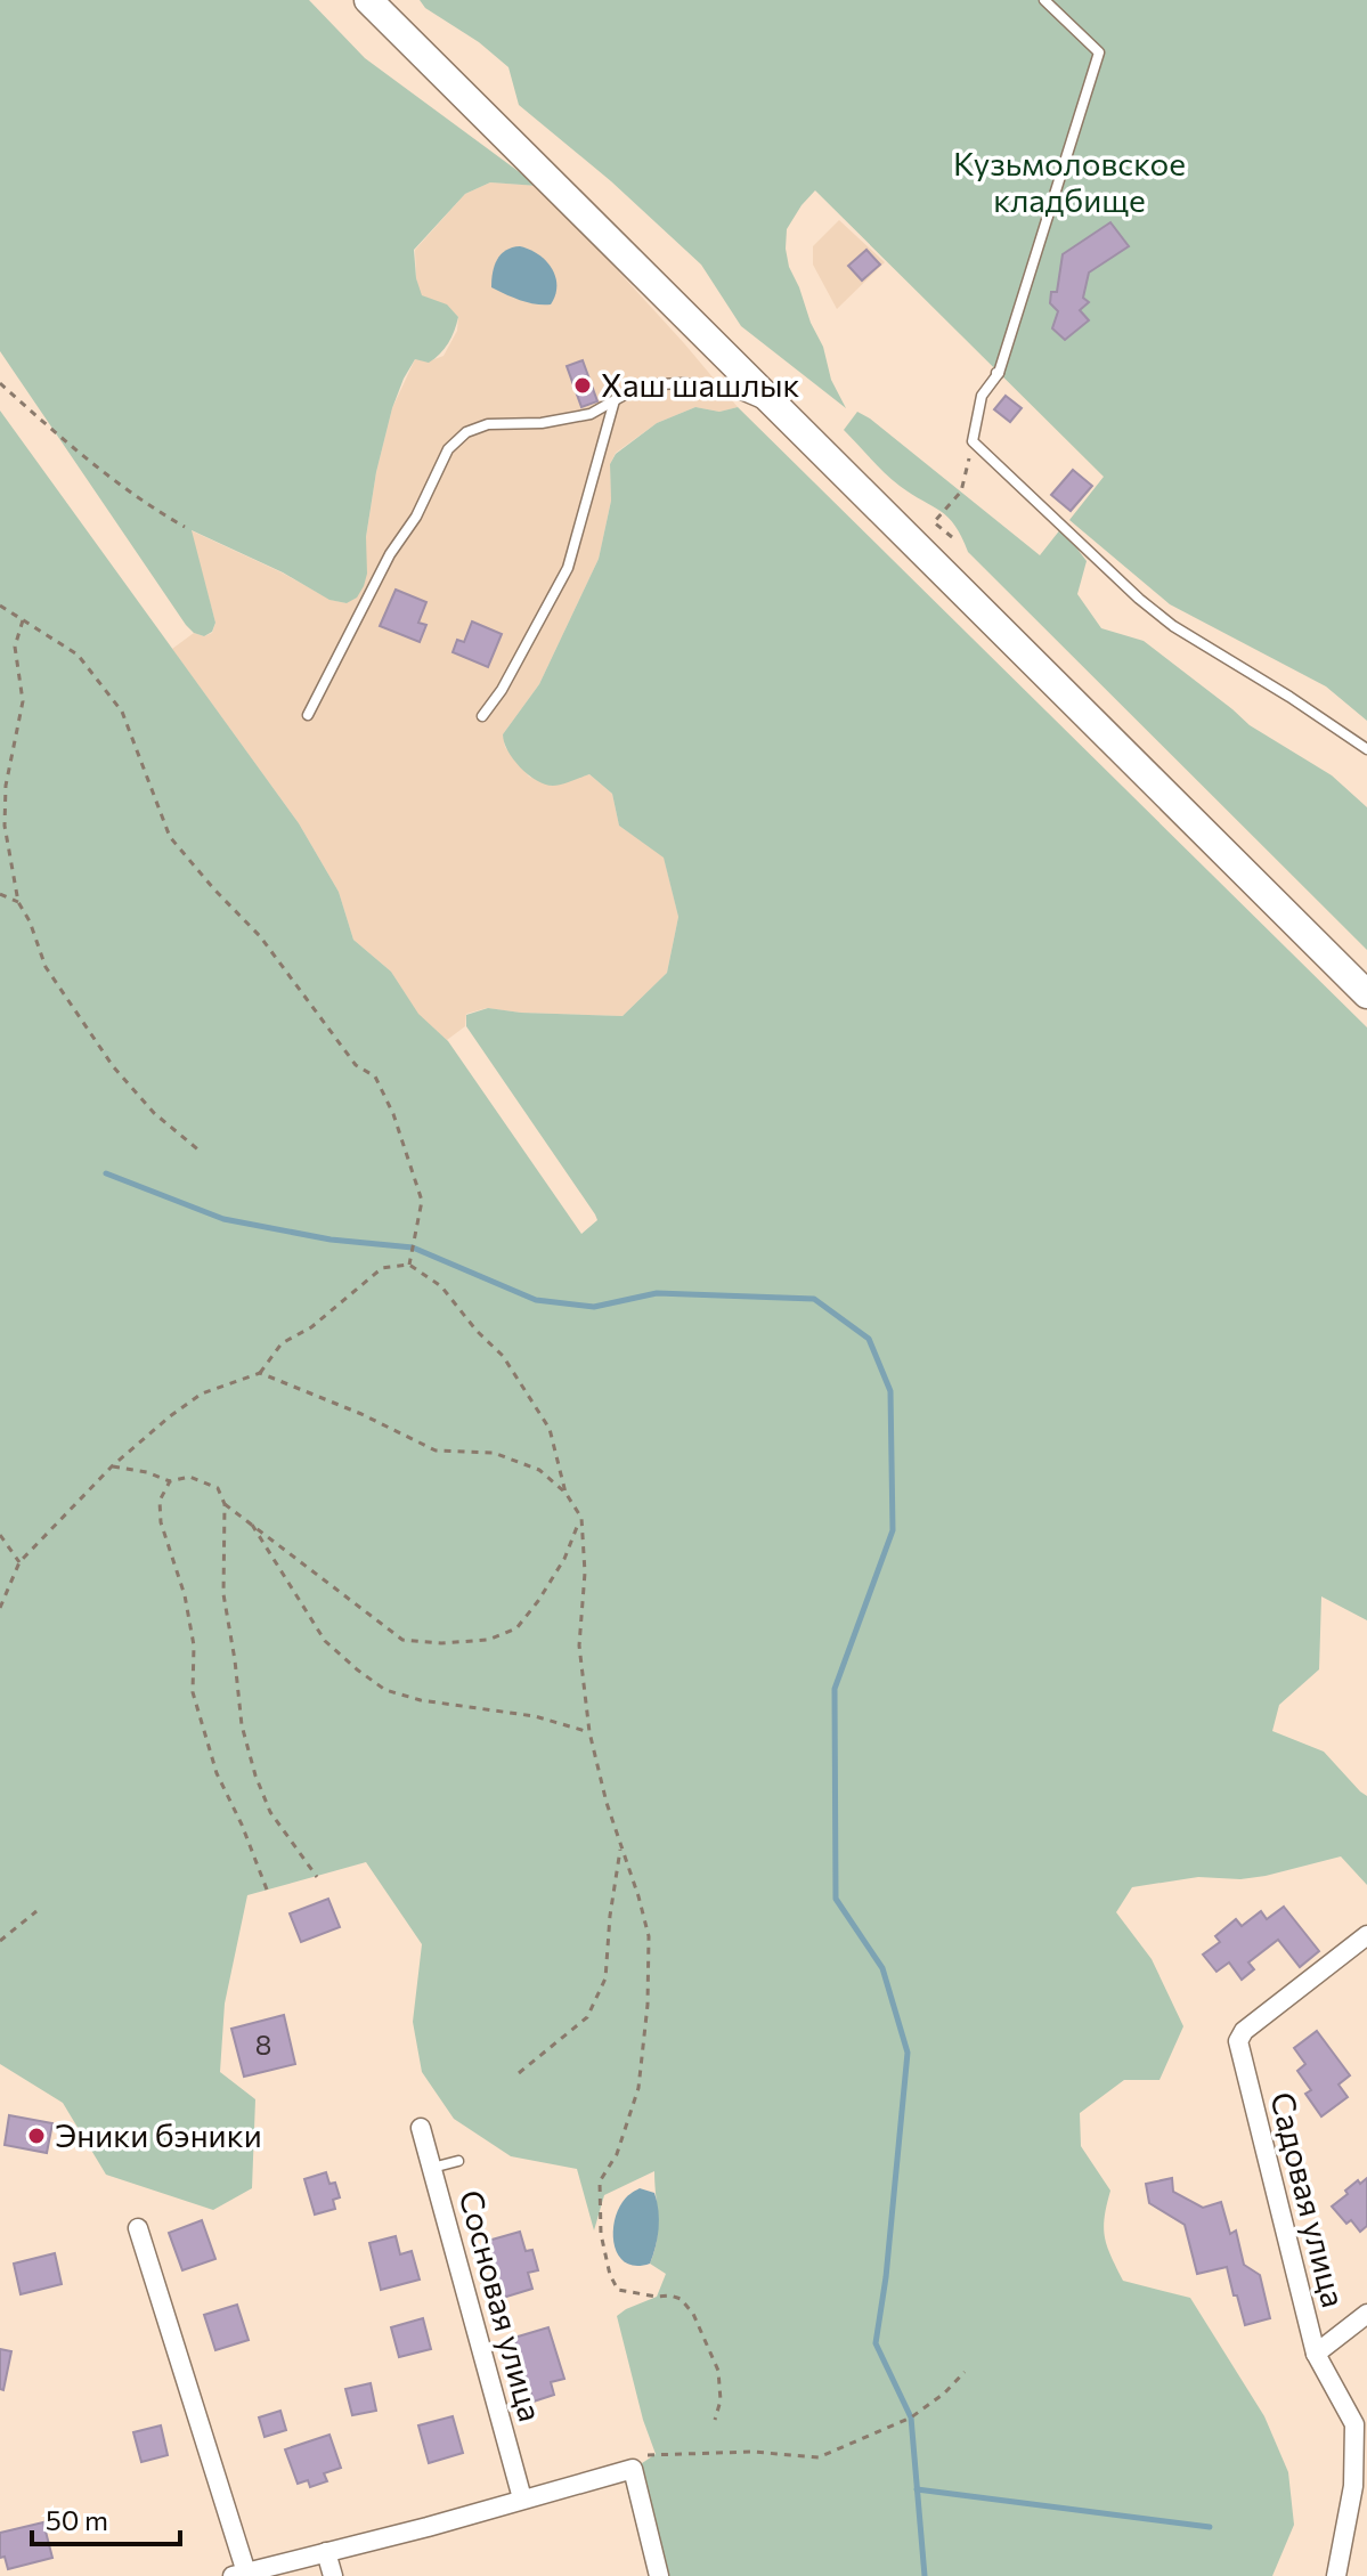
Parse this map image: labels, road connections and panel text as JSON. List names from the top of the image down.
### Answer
{
  "streets": {
    "street": ["Садовая улица", "Сосновая улица"]
  },
  "parks": ["Кузьмоловское кладбище"],
  "places": ["Хаш шашлык", "Эники бэники"],
  "house_numbers": ["8"],
  "scale_bar": "50 m"
}
